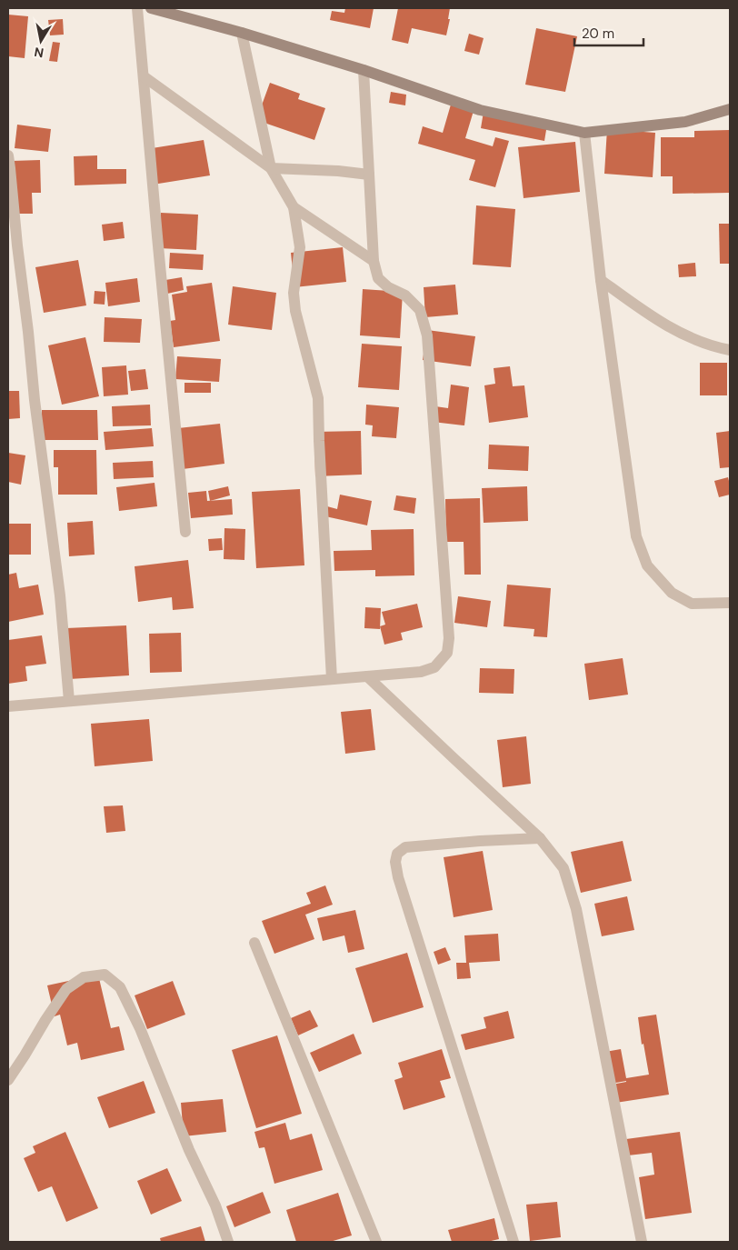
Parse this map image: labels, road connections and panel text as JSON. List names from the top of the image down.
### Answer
{
  "scale_bar": "20 m",
  "north": "bottom"
}
